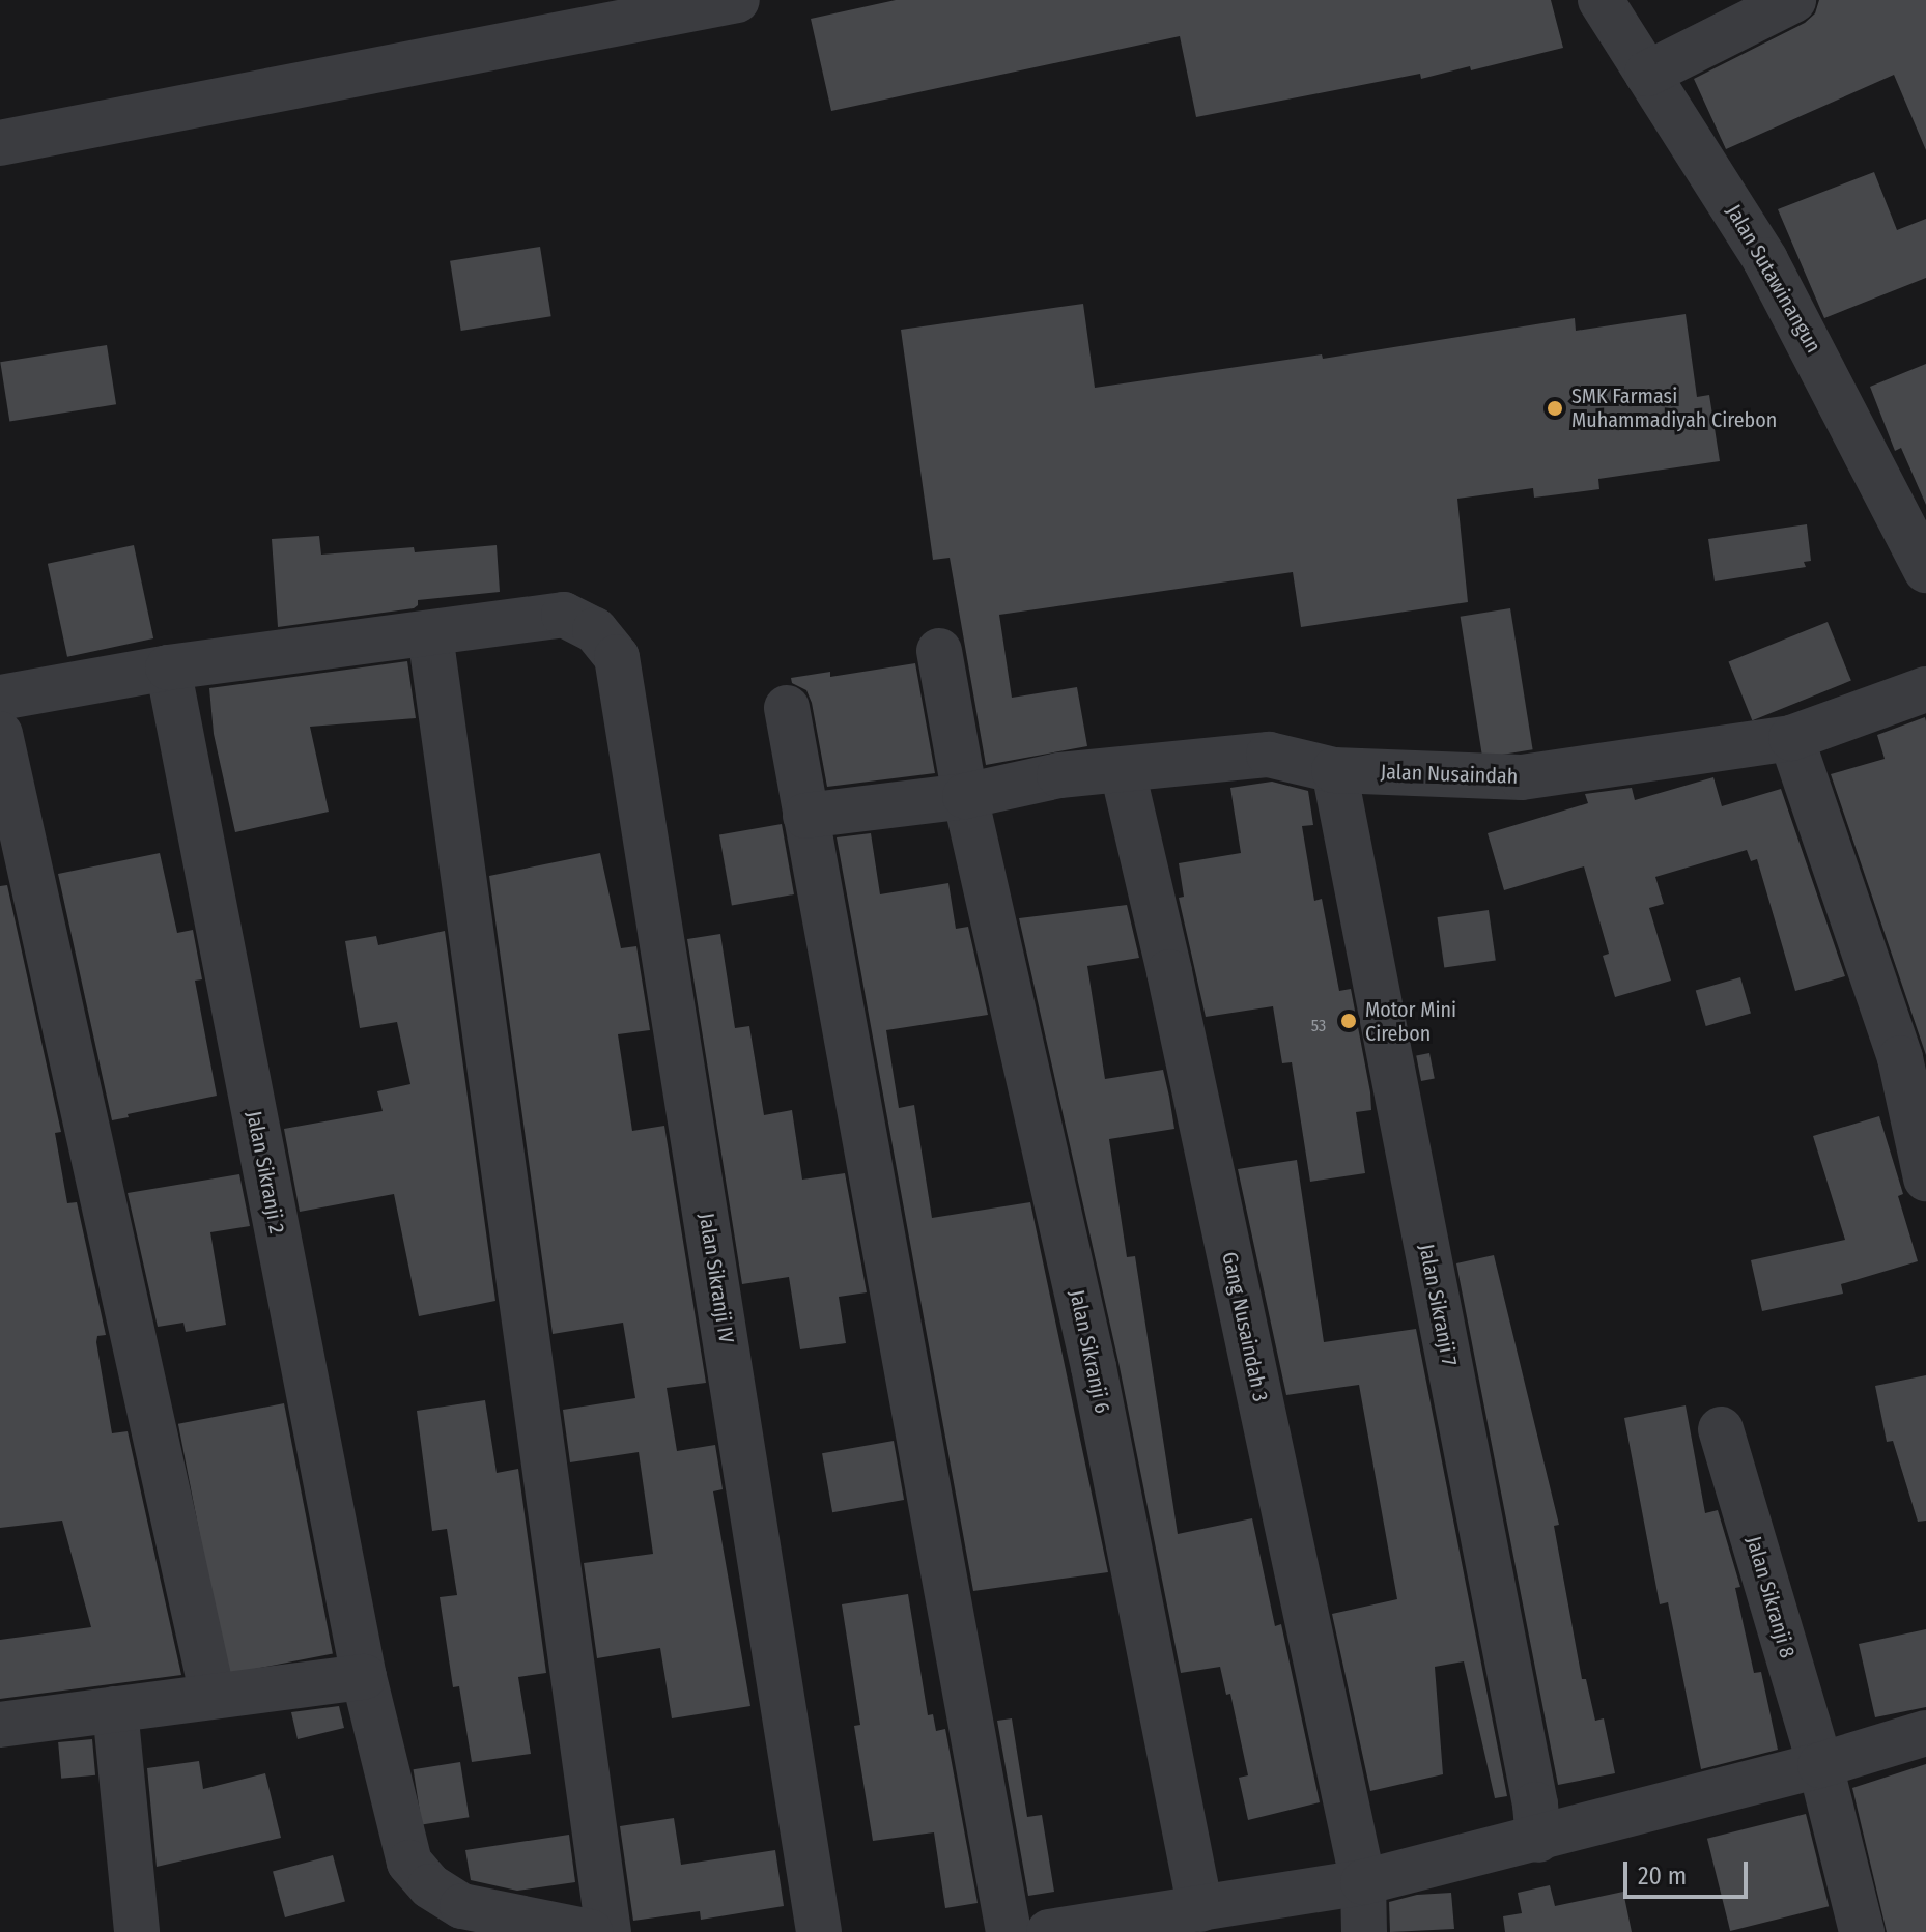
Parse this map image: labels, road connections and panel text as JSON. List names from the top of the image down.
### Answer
{
  "streets": {
    "street": [
      "Jalan Sutawinangun",
      "Jalan Nusaindah",
      "Jalan Sikranji 2",
      "Jalan Sikranji IV",
      "Jalan Sikranji 7",
      "Gang Nusaindah 3",
      "Jalan Sikranji 6",
      "Jalan Sikranji 8"
    ]
  },
  "crossings": [
    ["Jalan Nusaindah", "Jalan Sikranji 7"],
    ["Jalan Nusaindah", "Gang Nusaindah 3"],
    ["Jalan Nusaindah", "Jalan Sikranji 6"]
  ],
  "places": ["SMK Farmasi Muhammadiyah Cirebon", "Motor Mini Cirebon"],
  "house_numbers": ["53"],
  "scale_bar": "20 m"
}
